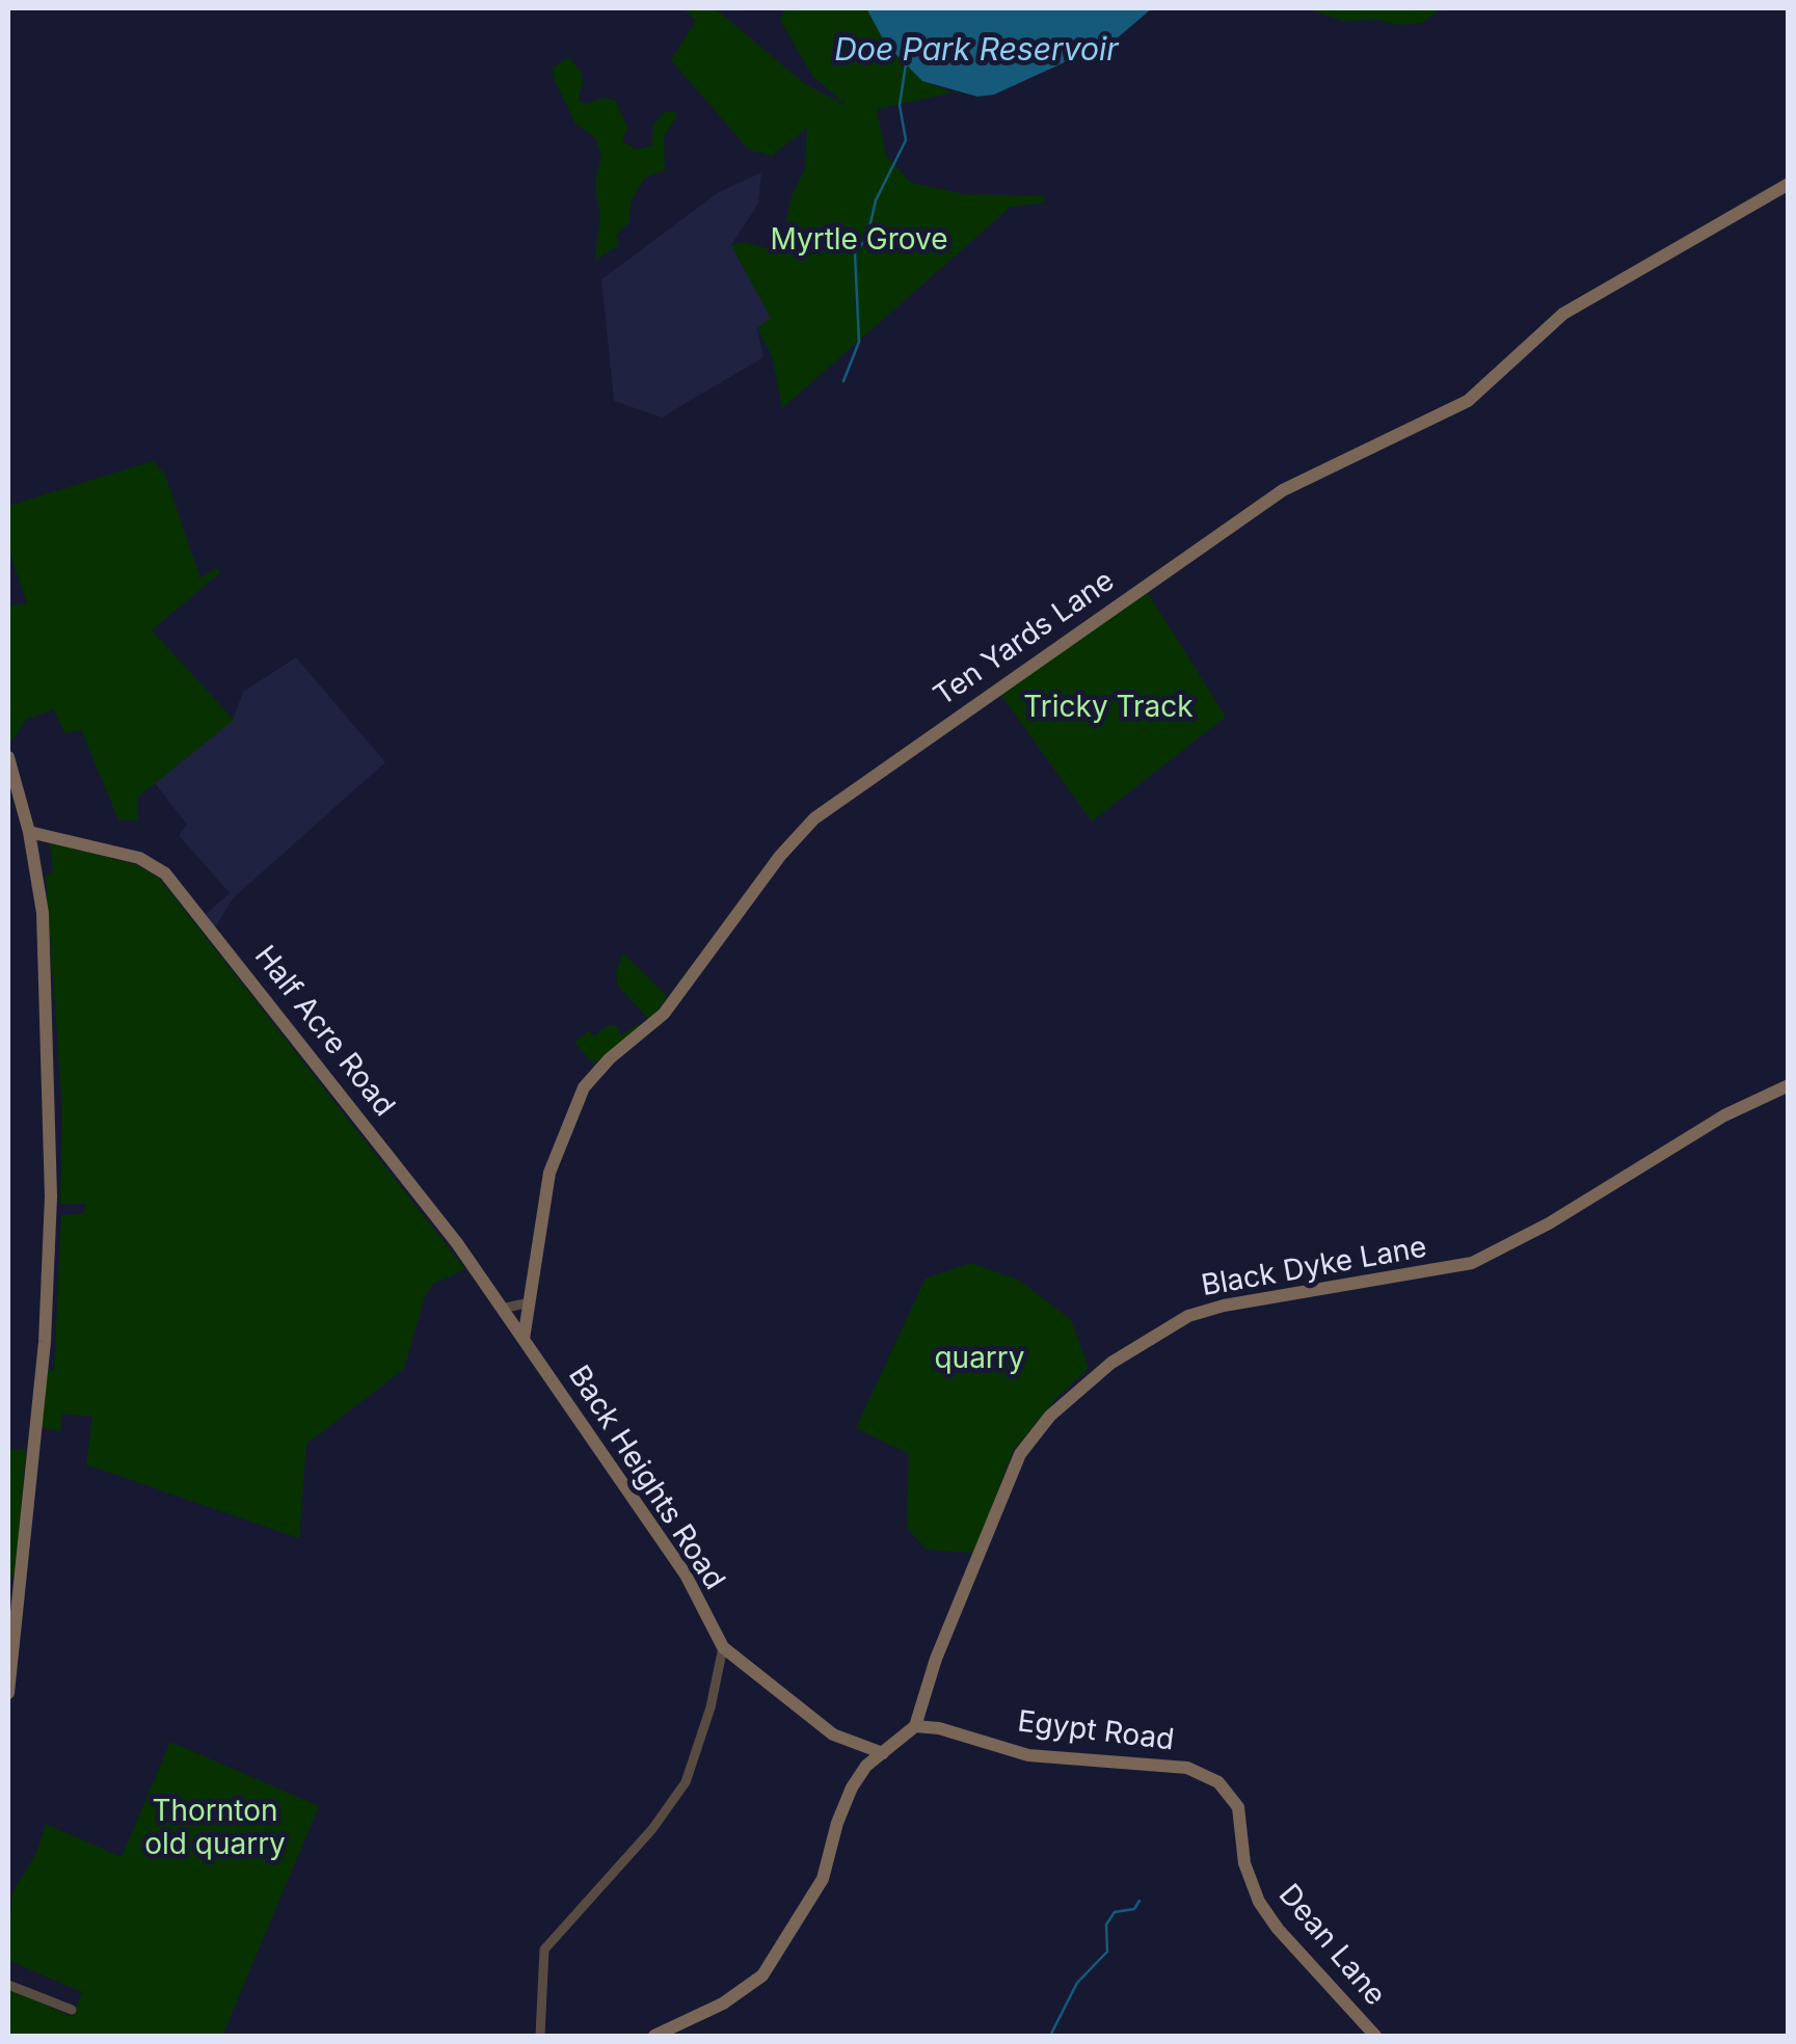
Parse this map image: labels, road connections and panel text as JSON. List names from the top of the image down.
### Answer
{
  "streets": {
    "street": [
      "Ten Yards Lane",
      "Half Acre Road",
      "Black Dyke Lane",
      "Back Heights Road",
      "Egypt Road",
      "Dean Lane"
    ]
  },
  "crossings": [
    ["Ten Yards Lane", "Half Acre Road"],
    ["Ten Yards Lane", "Back Heights Road"],
    ["Half Acre Road", "Back Heights Road"],
    ["Black Dyke Lane", "Egypt Road"],
    ["Egypt Road", "Dean Lane"]
  ],
  "water": ["Doe Park Reservoir"],
  "parks": [
    "Myrtle Grove",
    "Tricky Track",
    "quarry",
    "Thornton old quarry"
  ]
}
